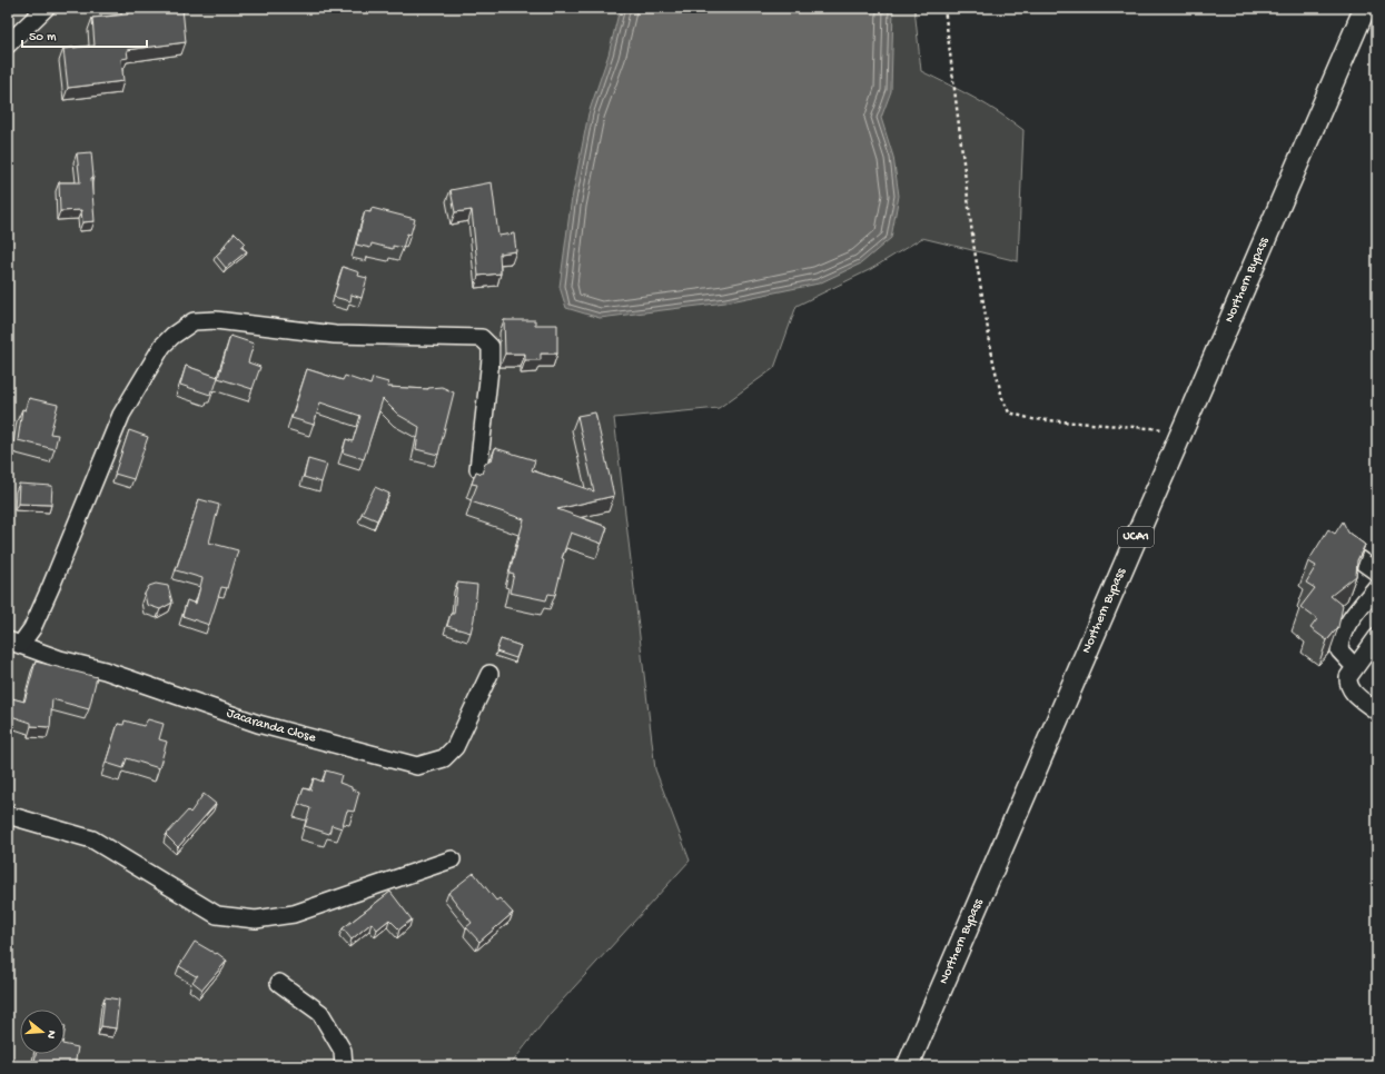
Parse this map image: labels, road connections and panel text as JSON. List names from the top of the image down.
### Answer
{
  "streets": {
    "main road": ["Northern Bypass", "UCA1"],
    "street": ["Jacaranda Close"]
  },
  "scale_bar": "50 m",
  "north": "right"
}
